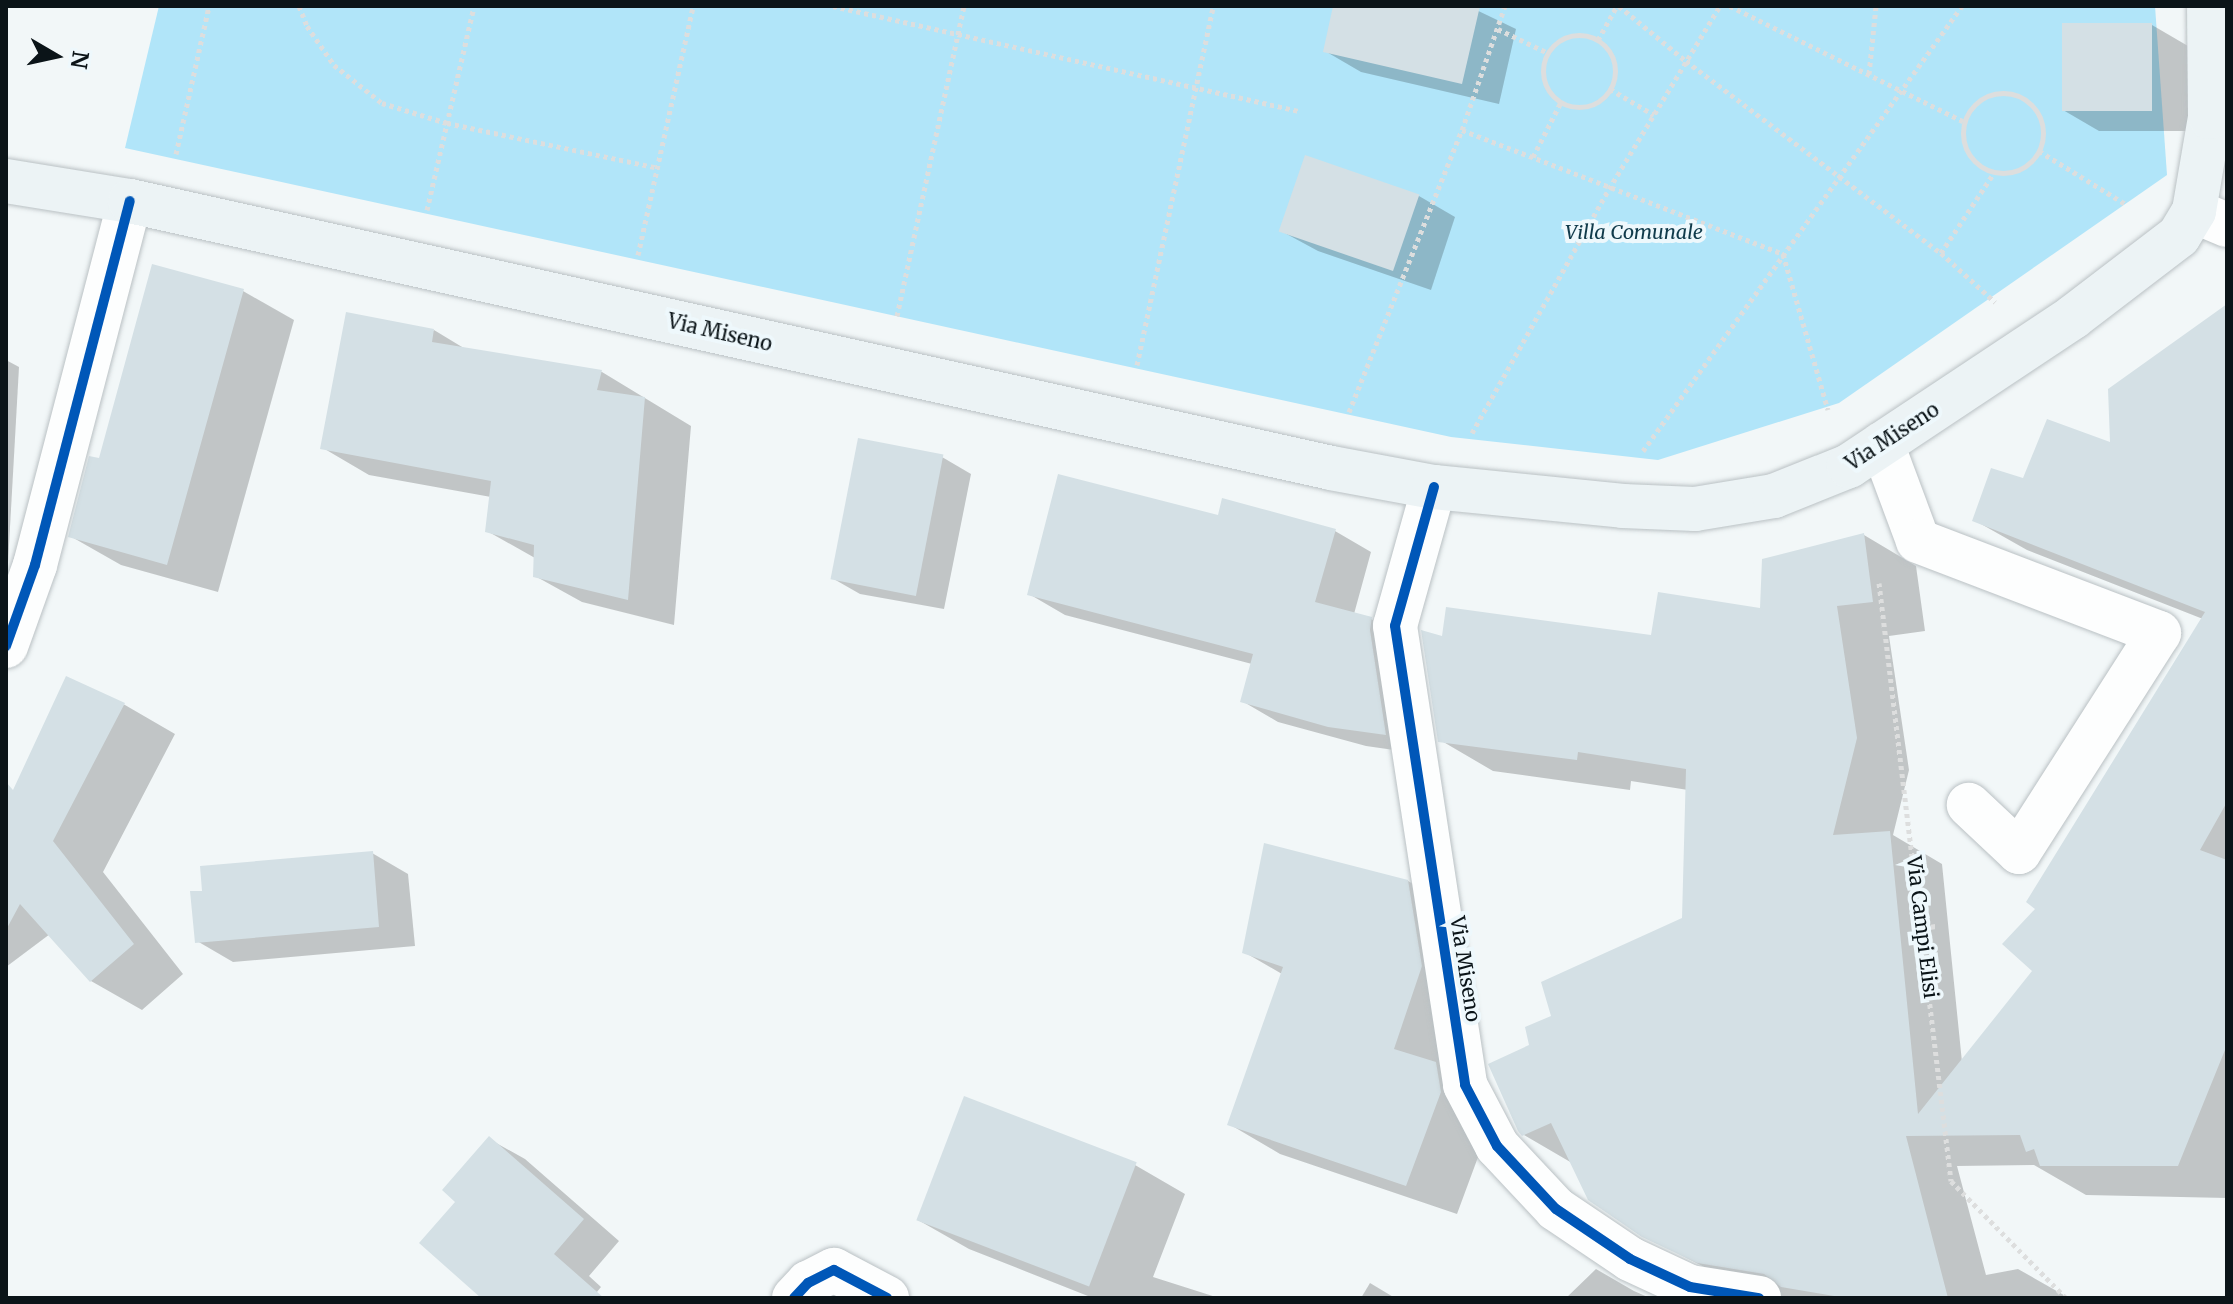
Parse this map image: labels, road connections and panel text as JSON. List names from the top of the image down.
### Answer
{
  "streets": {
    "main road": ["Via Miseno"],
    "path": ["Via Campi Elisi"]
  },
  "parks": ["Villa Comunale"],
  "north": "right"
}
